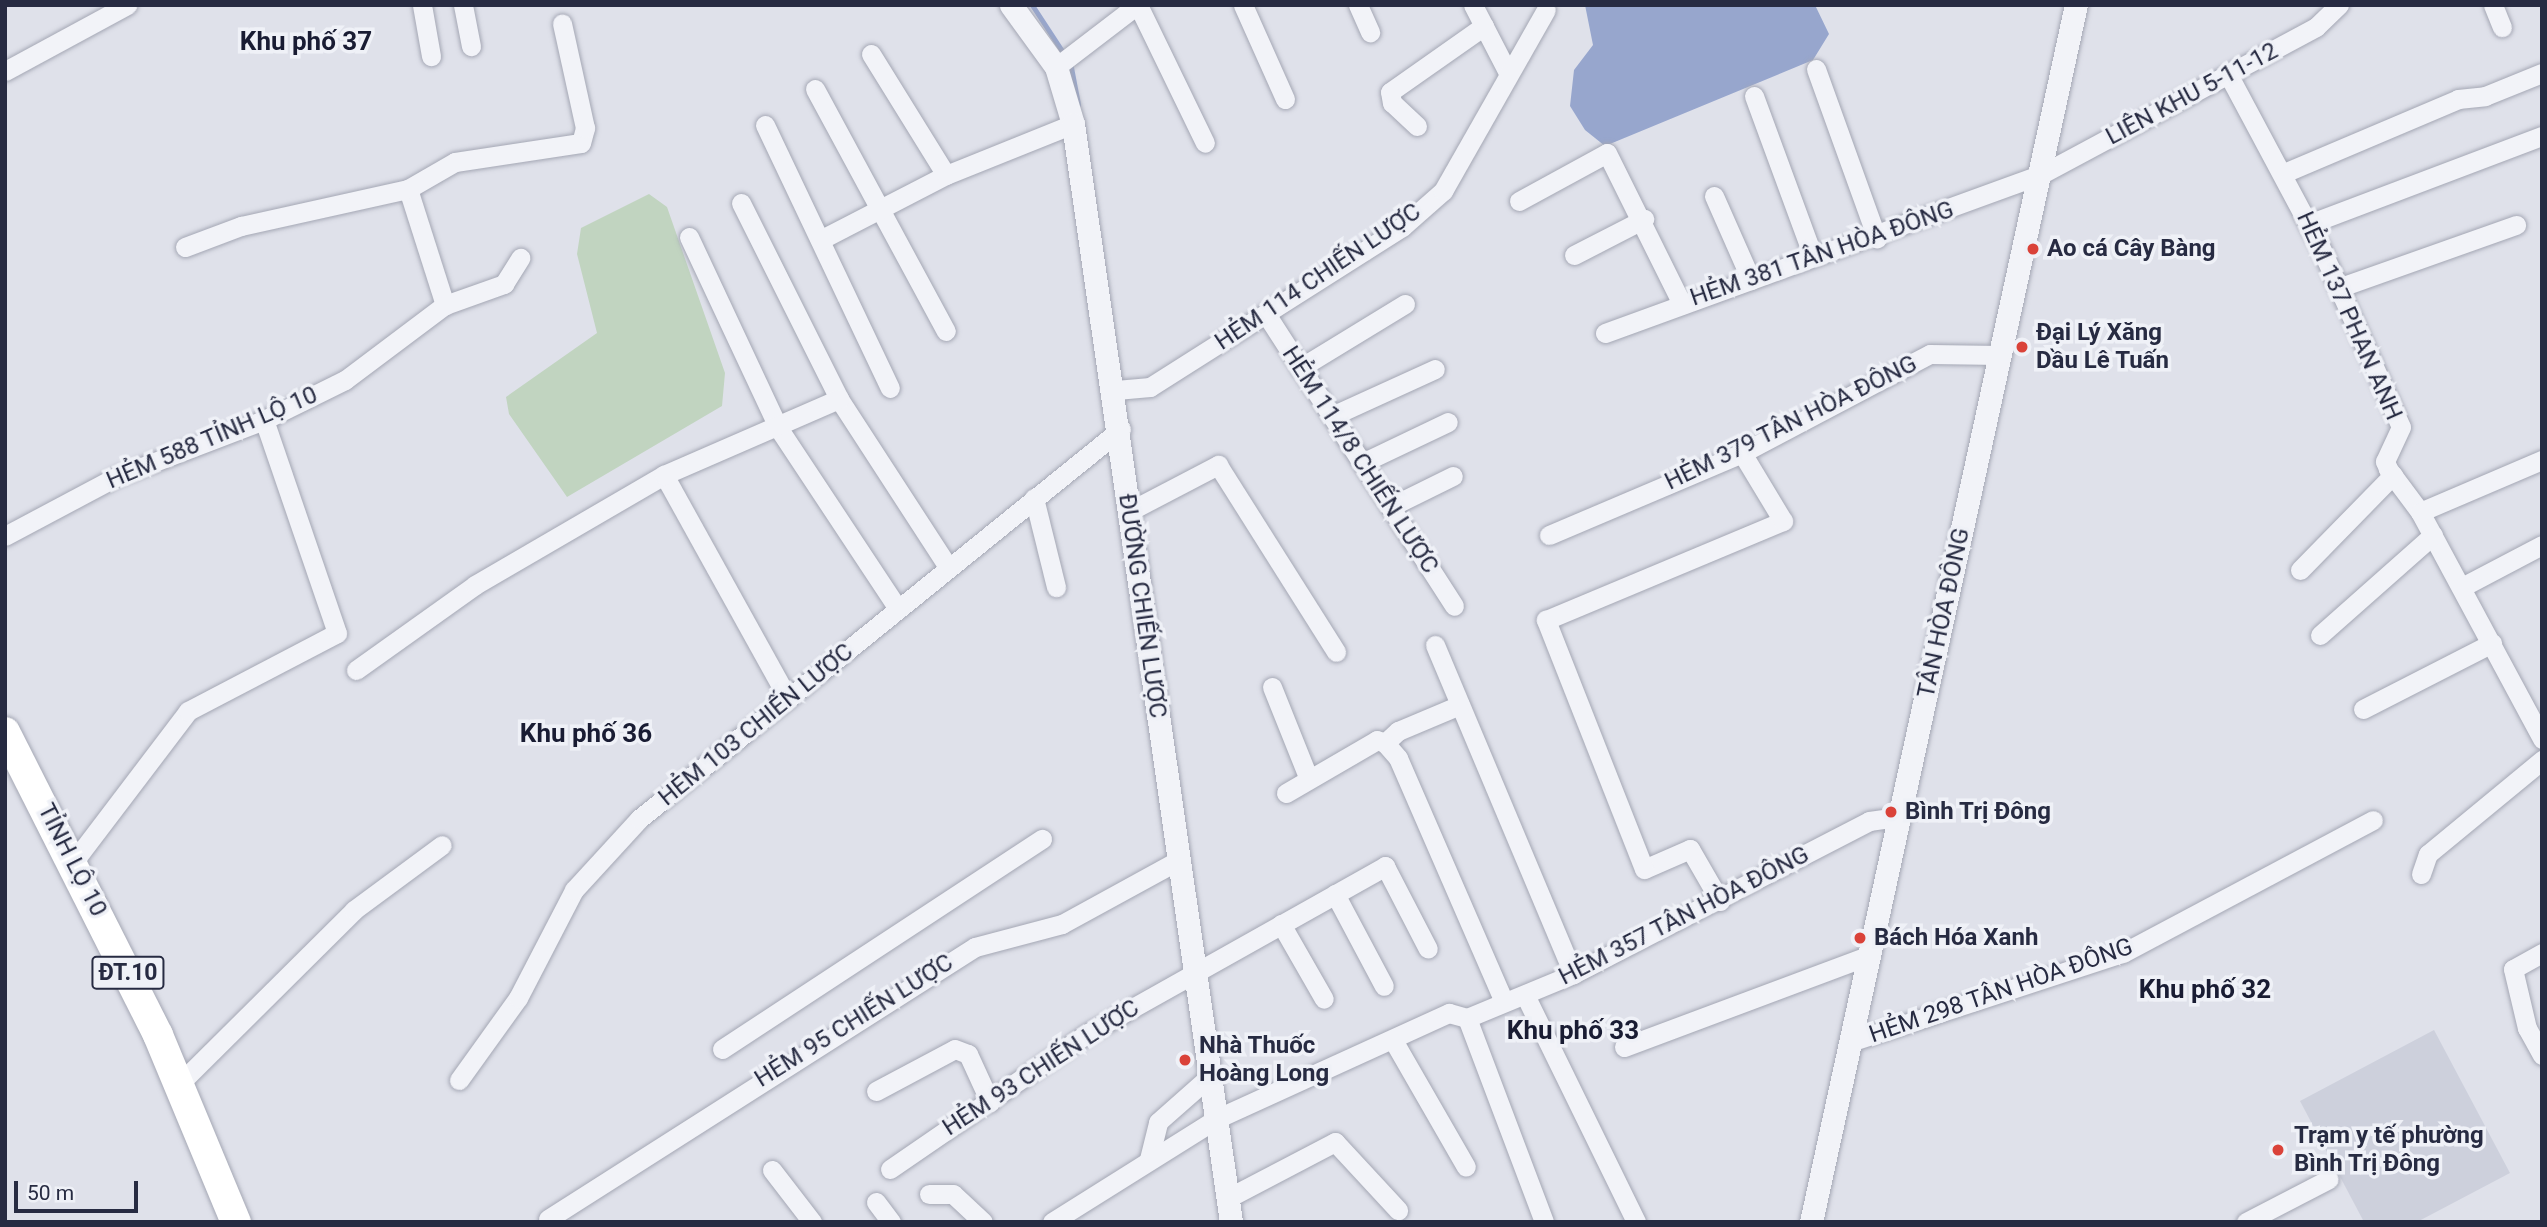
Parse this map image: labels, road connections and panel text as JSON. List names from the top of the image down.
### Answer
{
  "streets": {
    "main road": ["TỈNH LỘ 10", "ĐT.10"],
    "street": [
      "LIÊN KHU 5-11-12",
      "HẺM 381 TÂN HÒA ĐÔNG",
      "HẺM 114 CHIẾN LƯỢC",
      "HẺM 137 PHAN ANH",
      "HẺM 379 TÂN HÒA ĐÔNG",
      "HẺM 588 TỈNH LỘ 10",
      "HẺM 114/8 CHIẾN LƯỢC",
      "ĐƯỜNG CHIẾN LƯỢC",
      "TÂN HÒA ĐÔNG",
      "HẺM 103 CHIẾN LƯỢC",
      "HẺM 357 TÂN HÒA ĐÔNG",
      "HẺM 298 TÂN HÒA ĐÔNG",
      "HẺM 95 CHIẾN LƯỢC",
      "HẺM 93 CHIẾN LƯỢC"
    ]
  },
  "crossings": [
    ["LIÊN KHU 5-11-12", "HẺM 381 TÂN HÒA ĐÔNG"],
    ["LIÊN KHU 5-11-12", "HẺM 137 PHAN ANH"],
    ["LIÊN KHU 5-11-12", "TÂN HÒA ĐÔNG"],
    ["HẺM 381 TÂN HÒA ĐÔNG", "TÂN HÒA ĐÔNG"],
    ["HẺM 114 CHIẾN LƯỢC", "HẺM 114/8 CHIẾN LƯỢC"],
    ["HẺM 114 CHIẾN LƯỢC", "ĐƯỜNG CHIẾN LƯỢC"],
    ["HẺM 379 TÂN HÒA ĐÔNG", "TÂN HÒA ĐÔNG"],
    ["ĐƯỜNG CHIẾN LƯỢC", "HẺM 103 CHIẾN LƯỢC"],
    ["ĐƯỜNG CHIẾN LƯỢC", "HẺM 357 TÂN HÒA ĐÔNG"],
    ["ĐƯỜNG CHIẾN LƯỢC", "HẺM 95 CHIẾN LƯỢC"],
    ["ĐƯỜNG CHIẾN LƯỢC", "HẺM 93 CHIẾN LƯỢC"],
    ["TÂN HÒA ĐÔNG", "HẺM 357 TÂN HÒA ĐÔNG"],
    ["TÂN HÒA ĐÔNG", "HẺM 298 TÂN HÒA ĐÔNG"]
  ],
  "districts": [
    "Khu phố 37",
    "Khu phố 36",
    "Khu phố 32",
    "Khu phố 33"
  ],
  "places": [
    "Ao cá Cây Bàng",
    "Đại Lý Xăng Dầu Lê Tuấn",
    "Bình Trị Đông",
    "Bách Hóa Xanh",
    "Nhà Thuốc Hoàng Long",
    "Trạm y tế phường Bình Trị Đông"
  ],
  "scale_bar": "50 m"
}
